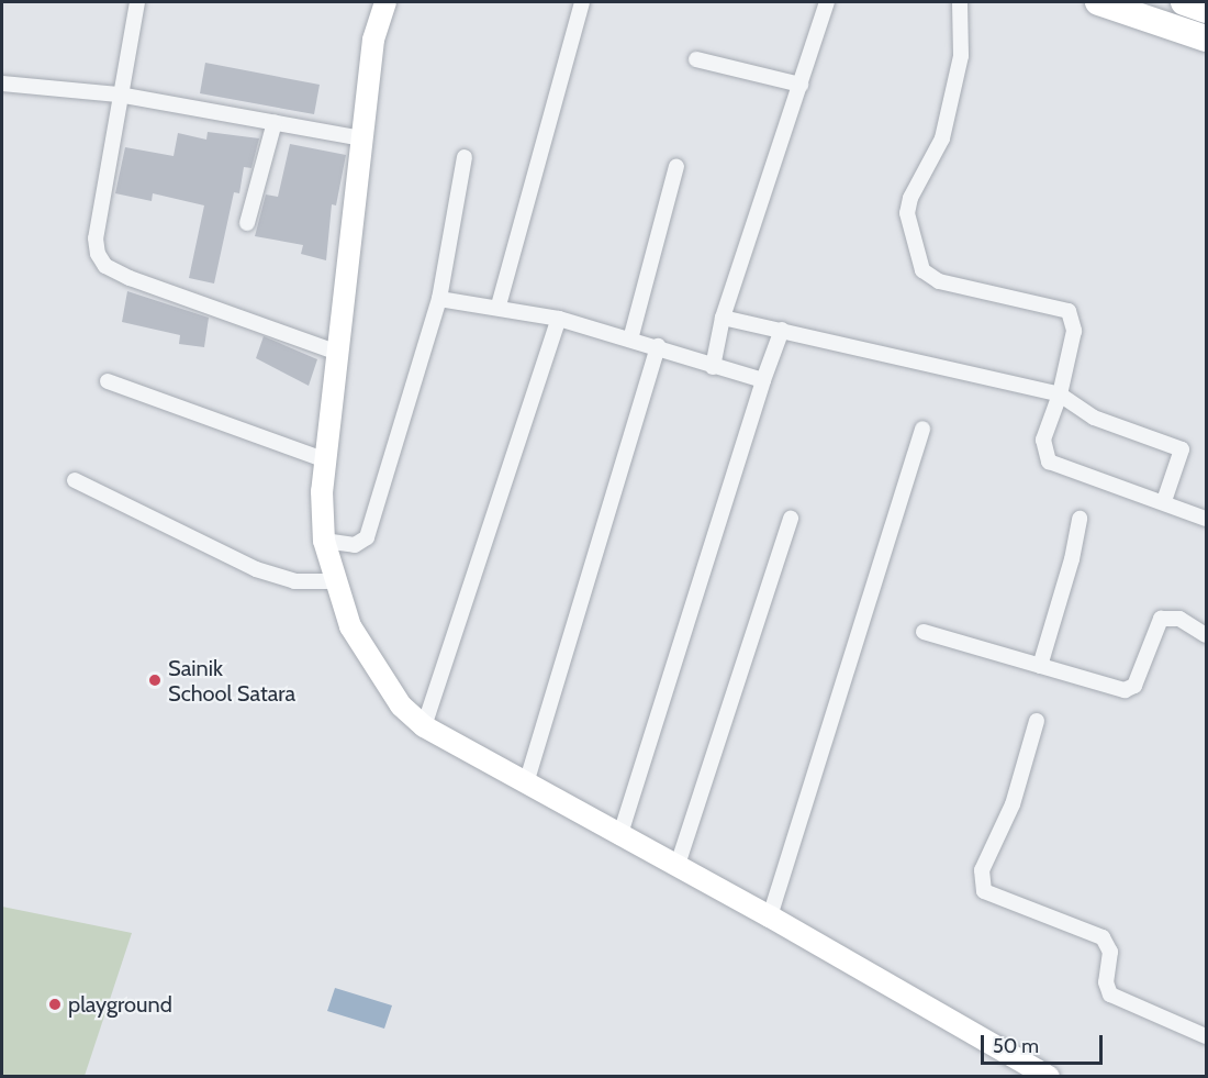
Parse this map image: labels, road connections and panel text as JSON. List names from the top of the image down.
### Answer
{
  "places": ["Sainik School Satara", "playground"],
  "scale_bar": "50 m"
}
